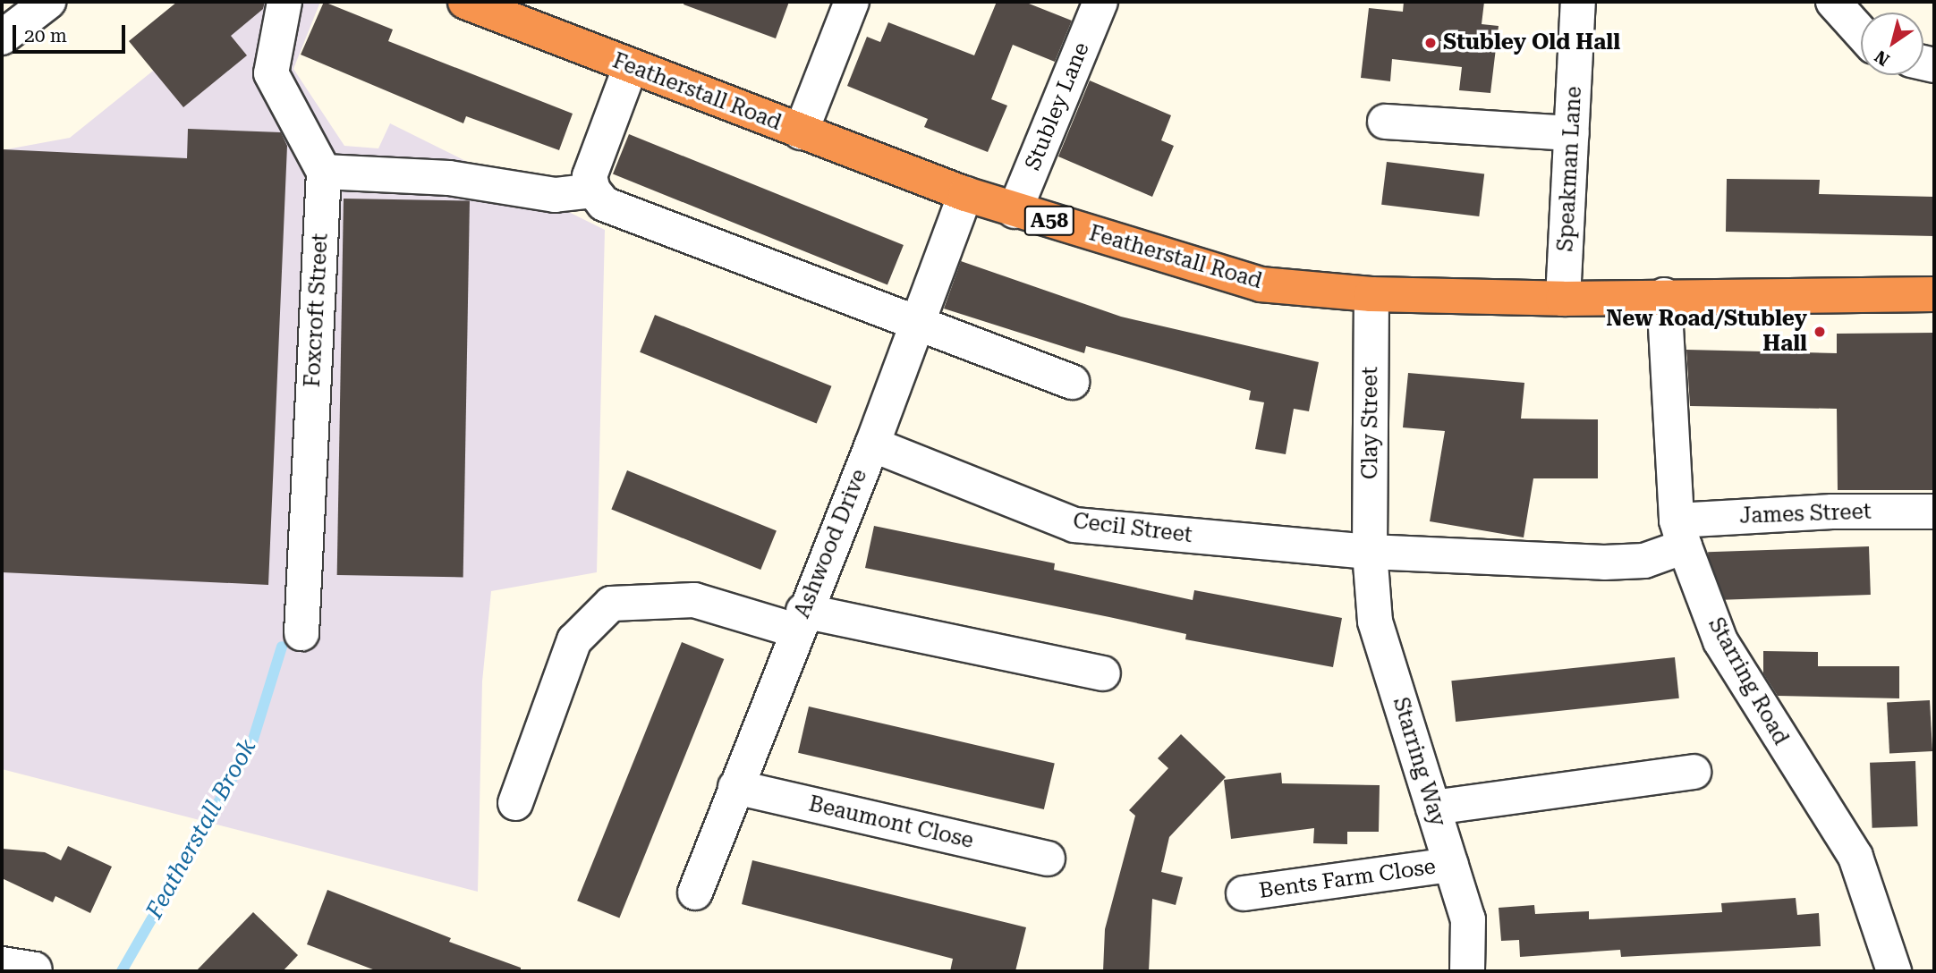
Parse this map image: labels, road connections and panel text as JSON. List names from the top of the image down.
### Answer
{
  "streets": {
    "highway": ["Featherstall Road", "A58"],
    "street": [
      "Stubley Lane",
      "Speakman Lane",
      "Foxcroft Street",
      "Clay Street",
      "James Street",
      "Cecil Street",
      "Ashwood Drive",
      "Starring Road",
      "Starring Way",
      "Beaumont Close",
      "Bents Farm Close"
    ]
  },
  "crossings": [
    ["Featherstall Road", "Stubley Lane"],
    ["Featherstall Road", "Speakman Lane"],
    ["Featherstall Road", "A58"],
    ["Featherstall Road", "Clay Street"],
    ["Featherstall Road", "Ashwood Drive"],
    ["Featherstall Road", "Starring Road"],
    ["A58", "Starring Road"],
    ["Clay Street", "Cecil Street"],
    ["Clay Street", "Starring Way"],
    ["James Street", "Cecil Street"],
    ["James Street", "Starring Road"],
    ["Cecil Street", "Ashwood Drive"],
    ["Cecil Street", "Starring Road"],
    ["Cecil Street", "Starring Way"],
    ["Ashwood Drive", "Beaumont Close"],
    ["Starring Way", "Bents Farm Close"]
  ],
  "water": ["Featherstall Brook"],
  "places": ["Stubley Old Hall", "New Road/Stubley Hall"],
  "scale_bar": "20 m",
  "north": "bottom left"
}
